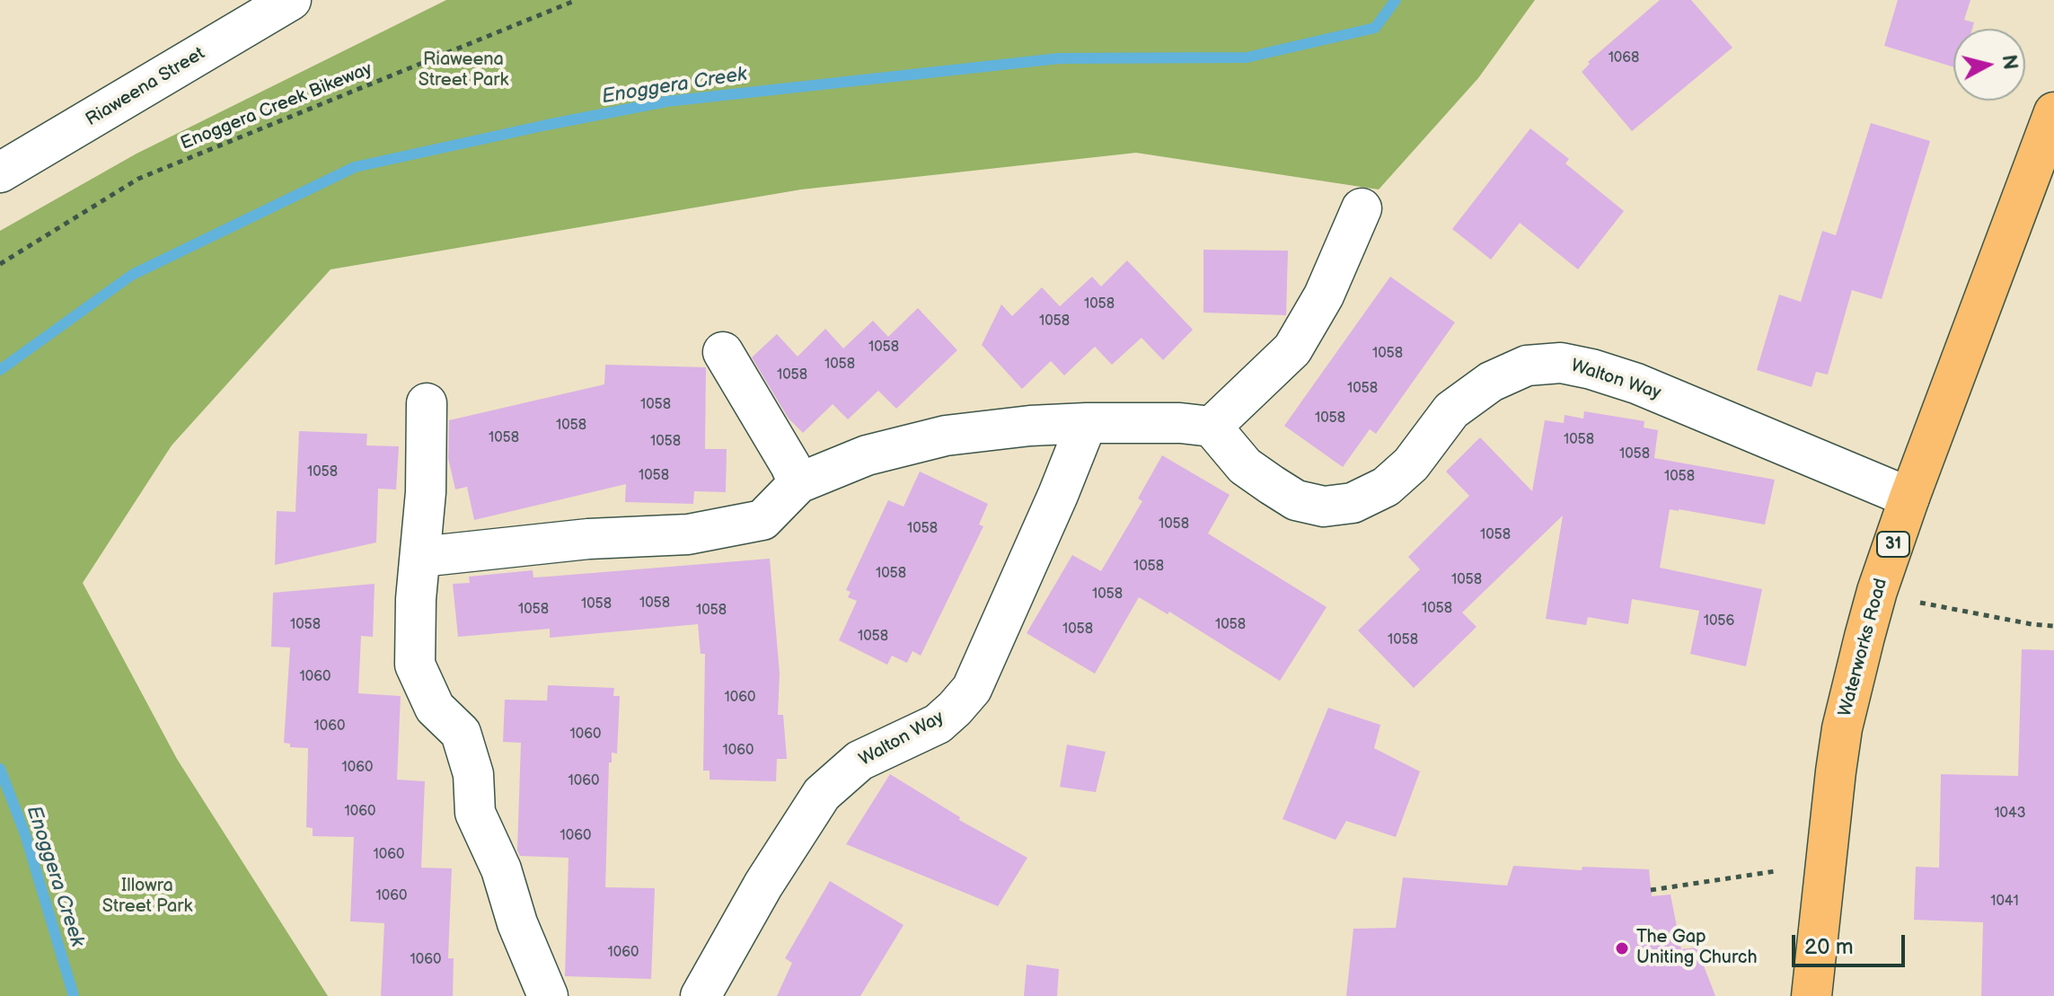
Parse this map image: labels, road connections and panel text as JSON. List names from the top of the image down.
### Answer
{
  "streets": {
    "main road": ["31", "Waterworks Road"],
    "street": ["Riaweena Street", "Walton Way"],
    "path": ["Enoggera Creek Bikeway"]
  },
  "crossings": [
    ["Walton Way", "Waterworks Road"]
  ],
  "water": ["Enoggera Creek"],
  "parks": ["Riaweena Street Park", "Illowra Street Park"],
  "places": ["The Gap Uniting Church"],
  "house_numbers": [
    "1068",
    "1058",
    "1058",
    "1058",
    "1058",
    "1058",
    "1058",
    "1058",
    "1058",
    "1058",
    "1058",
    "1058",
    "1058",
    "1058",
    "1058",
    "1058",
    "1058",
    "1058",
    "1058",
    "1058",
    "1058",
    "1058",
    "1058",
    "1058",
    "1058",
    "1058",
    "1058",
    "1058",
    "1058",
    "1058",
    "1056",
    "1058",
    "1058",
    "1058",
    "1058",
    "1058",
    "1060",
    "1060",
    "1060",
    "1060",
    "1060",
    "1060",
    "1060",
    "1060",
    "1043",
    "1060",
    "1060",
    "1060",
    "1041",
    "1060",
    "1060"
  ],
  "scale_bar": "20 m",
  "north": "right"
}
